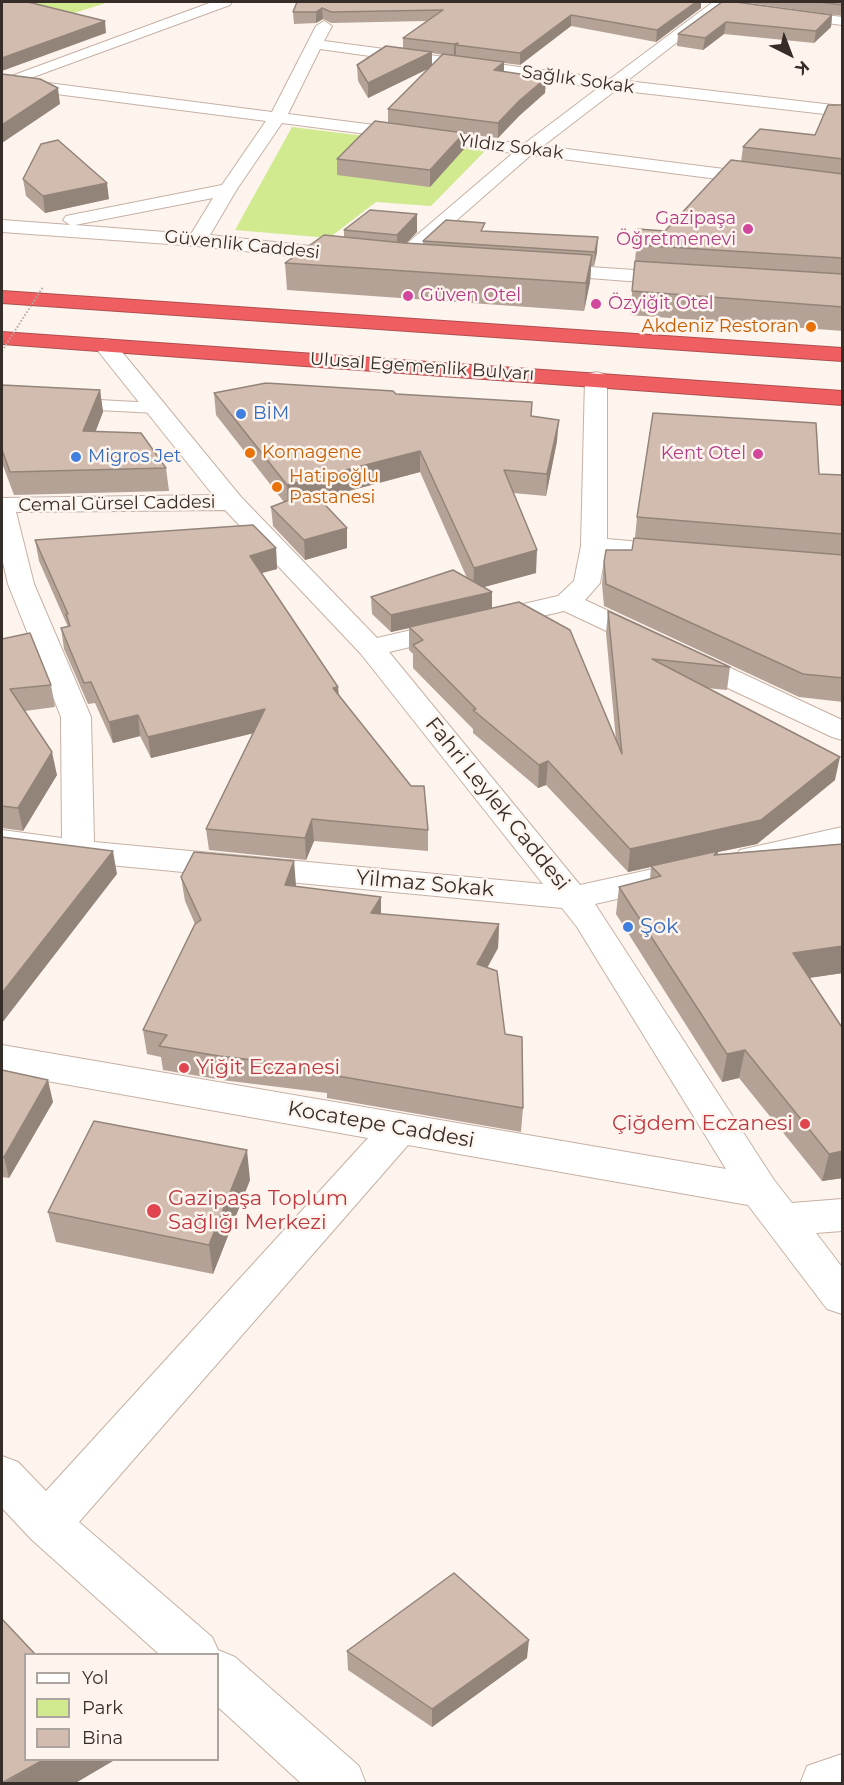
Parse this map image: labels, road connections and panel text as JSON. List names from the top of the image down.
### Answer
{
  "streets": {
    "highway": ["Ulusal Egemenlik Bulvarı"],
    "street": [
      "Sağlık Sokak",
      "Yıldız Sokak",
      "Güvenlik Caddesi",
      "Cemal Gürsel Caddesi",
      "Fahri Leylek Caddesi",
      "Yilmaz Sokak",
      "Kocatepe Caddesi"
    ]
  },
  "crossings": [
    ["Ulusal Egemenlik Bulvarı", "Fahri Leylek Caddesi"],
    ["Cemal Gürsel Caddesi", "Fahri Leylek Caddesi"],
    ["Fahri Leylek Caddesi", "Yilmaz Sokak"],
    ["Fahri Leylek Caddesi", "Kocatepe Caddesi"]
  ],
  "places": [
    "Gazipaşa Öğretmenevi",
    "Güven Otel",
    "Özyiğit Otel",
    "Akdeniz Restoran",
    "BİM",
    "Komagene",
    "Kent Otel",
    "Migros Jet",
    "Hatipoğlu Pastanesi",
    "Şok",
    "Yiğit Eczanesi",
    "Çiğdem Eczanesi",
    "Gazipaşa Toplum Sağlığı Merkezi"
  ],
  "legend": ["Yol", "Park", "Bina"],
  "north": "bottom right"
}
